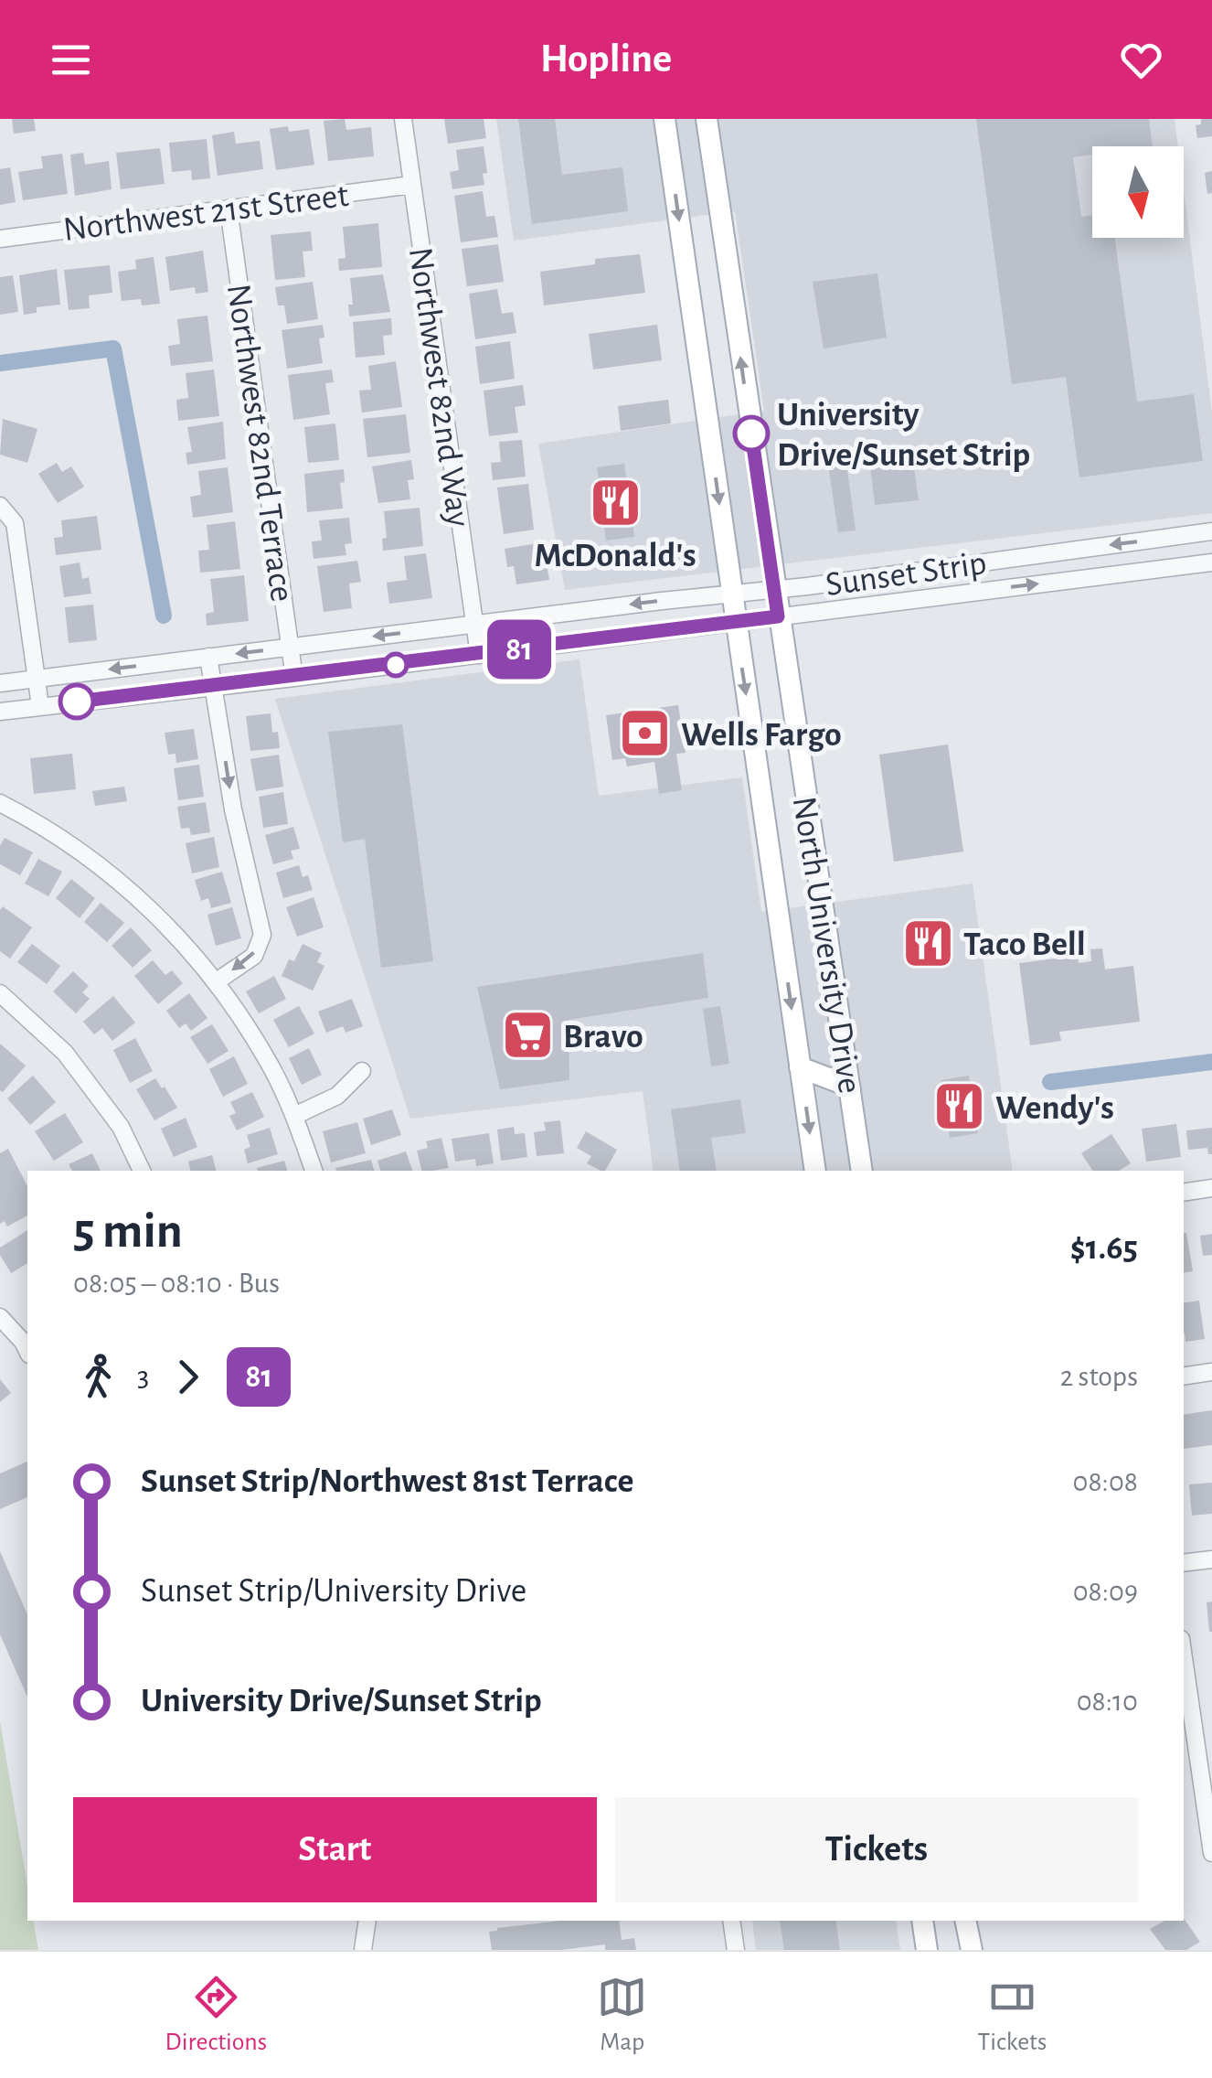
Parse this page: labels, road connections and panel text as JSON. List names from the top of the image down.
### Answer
{
  "streets": {
    "main road": ["North University Drive"],
    "street": [
      "Northwest 21st Street",
      "Northwest 82nd Way",
      "Northwest 82nd Terrace",
      "Sunset Strip"
    ]
  },
  "crossings": [
    ["Northwest 21st Street", "Northwest 82nd Way"],
    ["Northwest 21st Street", "Northwest 82nd Terrace"],
    ["Northwest 82nd Way", "Sunset Strip"],
    ["Northwest 82nd Terrace", "Sunset Strip"],
    ["Sunset Strip", "North University Drive"]
  ],
  "places": {
    "other": ["University Drive/Sunset Strip"],
    "restaurant": ["McDonald's", "Taco Bell", "Wendy's"],
    "bank": ["Wells Fargo"],
    "supermarket": ["Bravo"]
  },
  "lines": ["bus line 81"],
  "north": "bottom",
  "page": {
    "header": "Hopline",
    "on_map": "81",
    "heading": ["5 min", "08:05 – 08:10 · Bus", "$1.65"],
    "legs": ["3", "81", "2 stops"],
    "list": [
      {
        "name": "Sunset Strip/Northwest 81st Terrace",
        "value": "08:08"
      },
      {
        "name": "Sunset Strip/University Drive",
        "value": "08:09"
      },
      {
        "name": "University Drive/Sunset Strip",
        "value": "08:10"
      }
    ],
    "buttons": ["Start", "Tickets"],
    "tabs": ["Directions", "Map", "Tickets"]
  }
}
